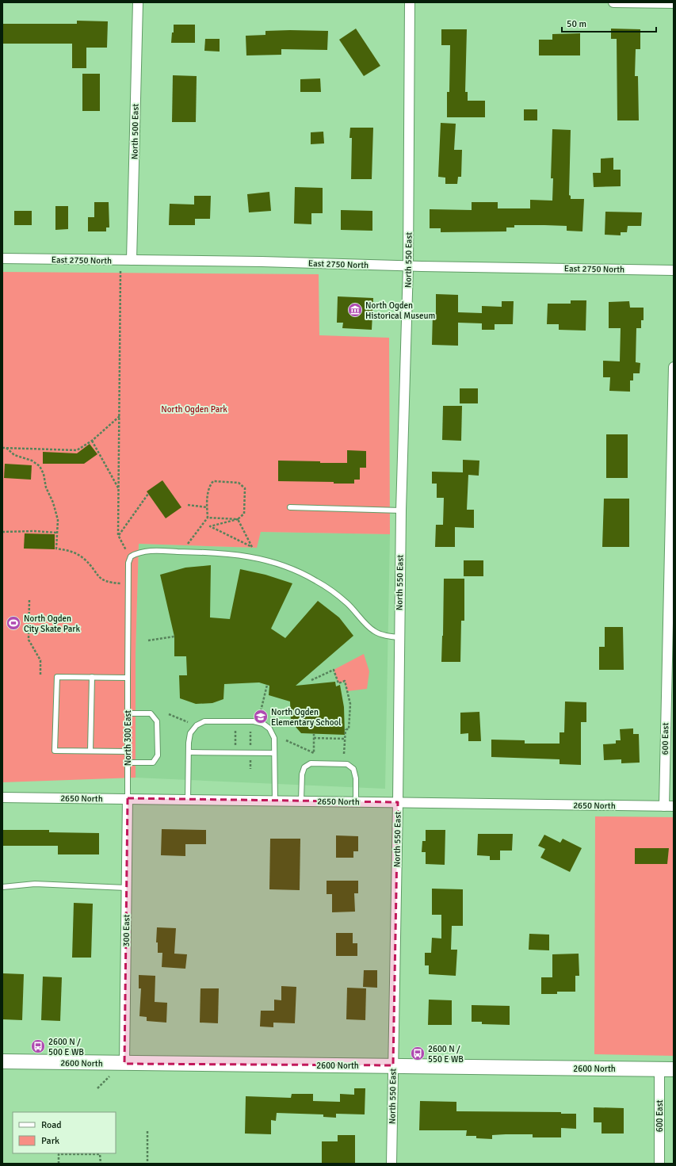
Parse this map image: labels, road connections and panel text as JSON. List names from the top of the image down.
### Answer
{
  "streets": {
    "main road": ["2600 North"],
    "street": [
      "North 500 East",
      "East 2750 North",
      "North 550 East",
      "600 East",
      "2650 North",
      "300 East"
    ],
    "lane": ["North 300 East"]
  },
  "crossings": [
    ["North 500 East", "East 2750 North"],
    ["East 2750 North", "North 550 East"],
    ["North 550 East", "North 300 East"],
    ["North 550 East", "2650 North"],
    ["North 550 East", "2600 North"],
    ["North 300 East", "2650 North"],
    ["North 300 East", "300 East"],
    ["600 East", "2650 North"],
    ["600 East", "2600 North"],
    ["2650 North", "300 East"],
    ["300 East", "2600 North"]
  ],
  "parks": ["North Ogden Park"],
  "places": {
    "museum": ["North Ogden Historical Museum"],
    "sports": ["North Ogden City Skate Park"],
    "school or university": ["North Ogden Elementary School"],
    "bus stop": ["2600 N / 500 E WB", "2600 N / 550 E WB"]
  },
  "legend": ["Road", "Park"],
  "scale_bar": "50 m"
}
